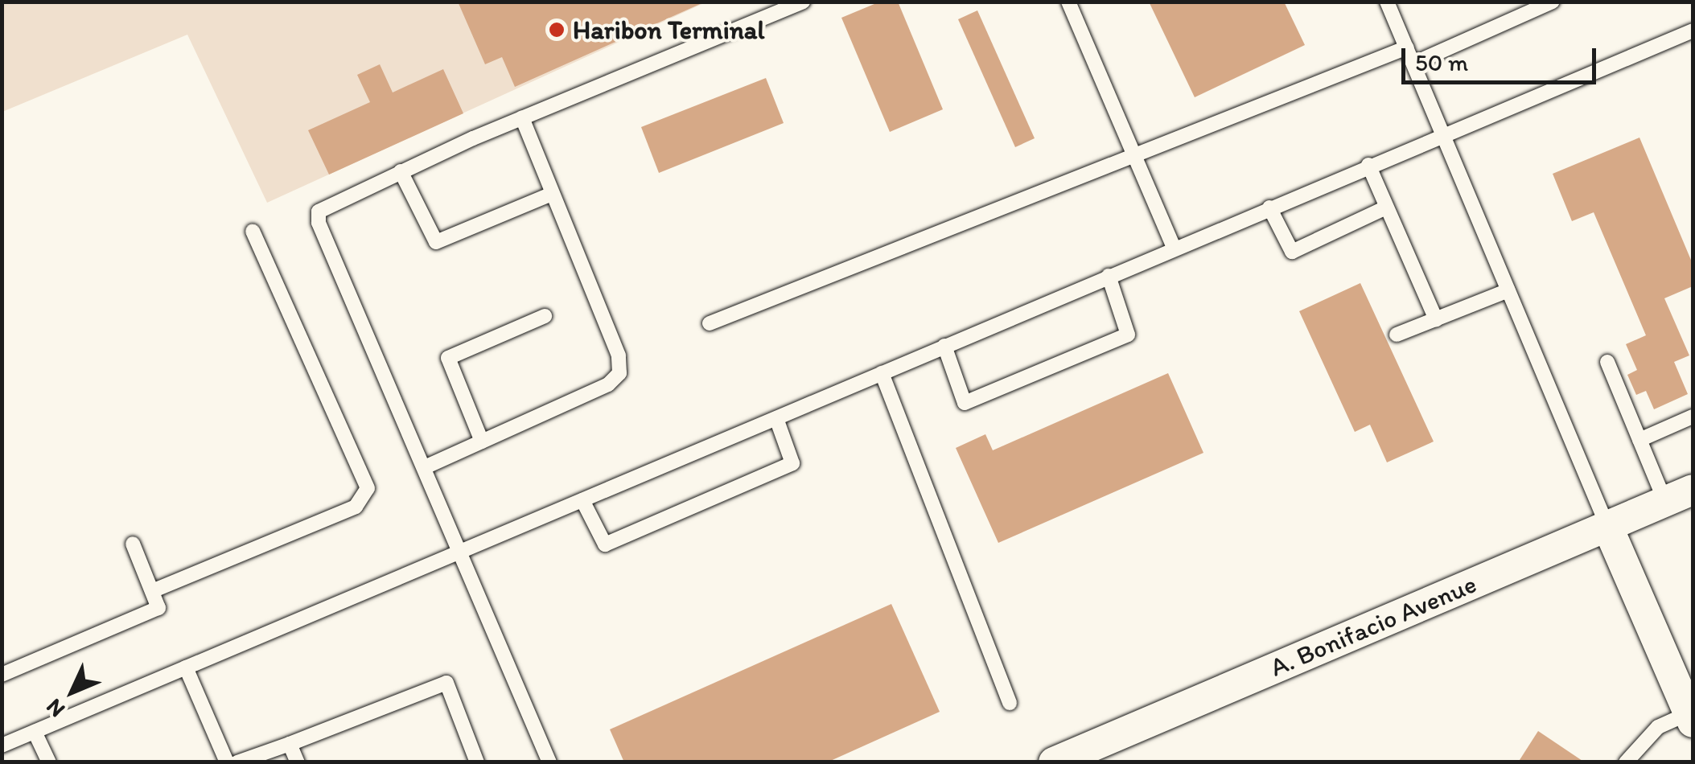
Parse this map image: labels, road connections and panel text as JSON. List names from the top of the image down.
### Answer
{
  "streets": {
    "street": ["A. Bonifacio Avenue"]
  },
  "places": ["Haribon Terminal"],
  "scale_bar": "50 m",
  "north": "bottom left"
}
